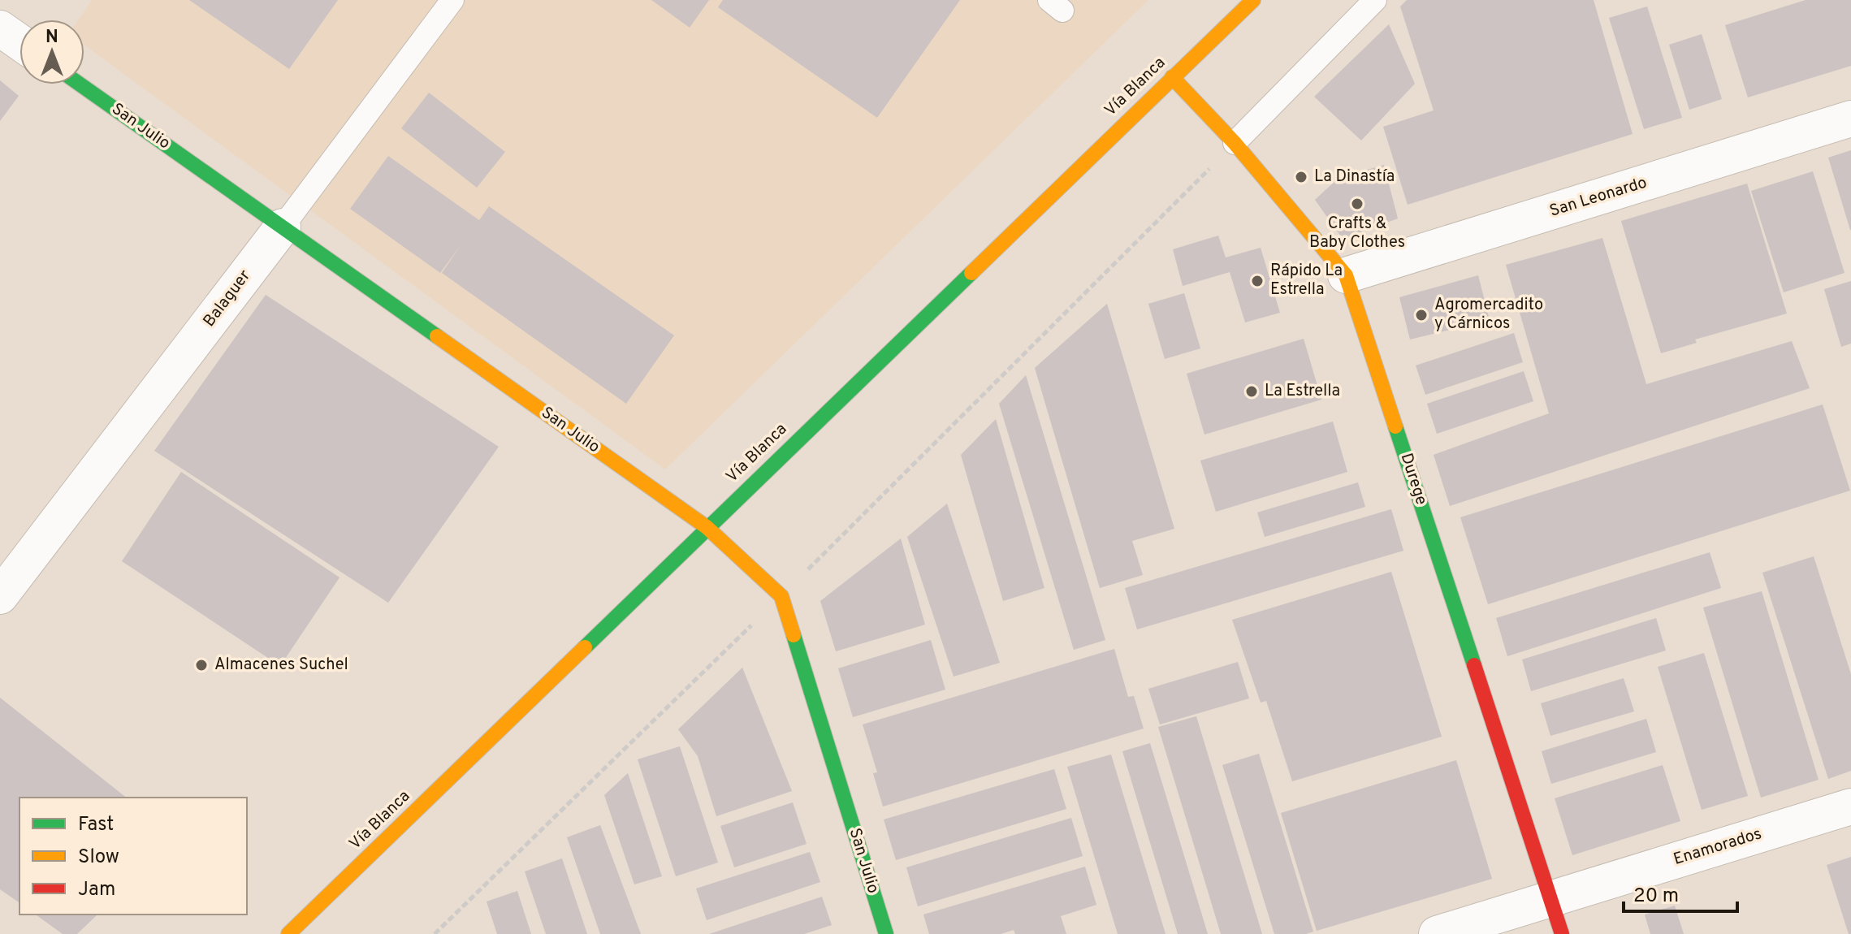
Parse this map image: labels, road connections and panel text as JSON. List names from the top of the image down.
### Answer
{
  "streets": {
    "street": [
      "Vía Blanca",
      "San Julio",
      "San Leonardo",
      "Balaguer",
      "Durege",
      "Enamorados"
    ]
  },
  "crossings": [
    ["Vía Blanca", "San Julio"],
    ["Vía Blanca", "Durege"],
    ["San Julio", "Balaguer"],
    ["San Leonardo", "Durege"],
    ["Durege", "Enamorados"]
  ],
  "places": [
    "La Dinastía",
    "Crafts & Baby Clothes",
    "Rápido La Estrella",
    "Agromercadito y Cárnicos",
    "La Estrella",
    "Almacenes Suchel"
  ],
  "legend": ["Fast", "Slow", "Jam"],
  "scale_bar": "20 m",
  "north": "top"
}
